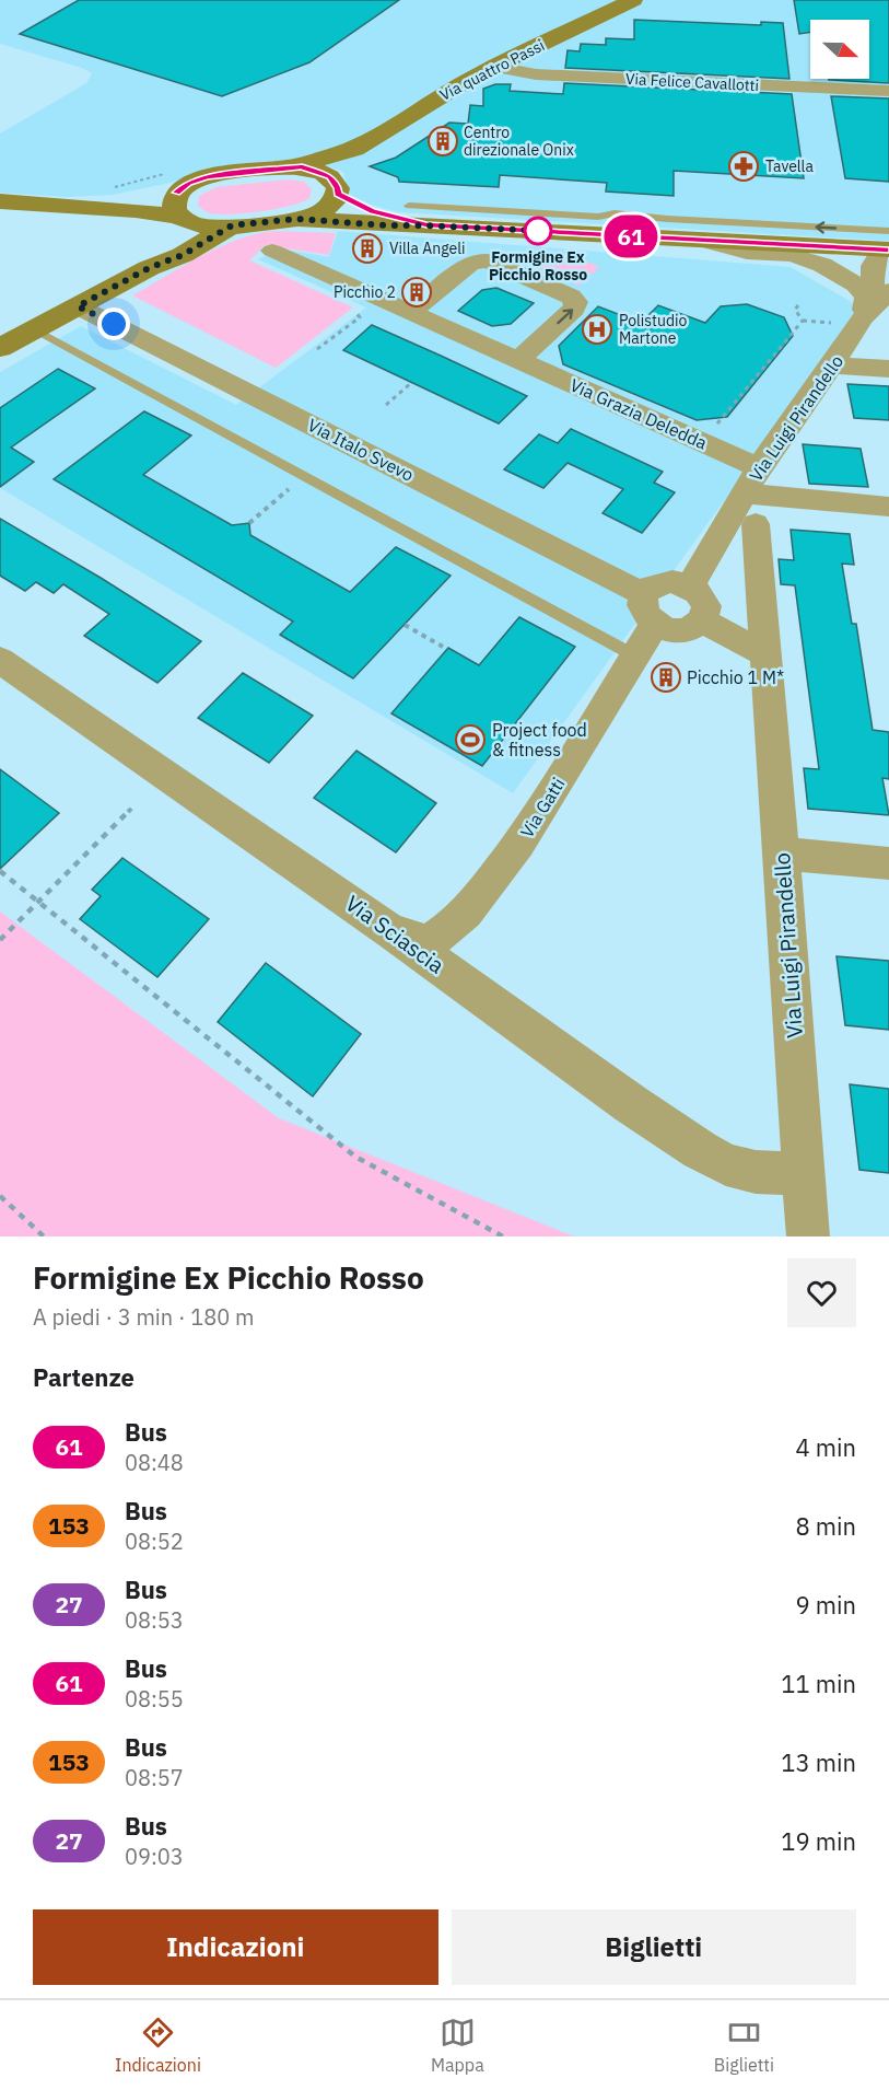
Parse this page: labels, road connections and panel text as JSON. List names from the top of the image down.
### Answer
{
  "streets": {
    "main road": ["Via quattro Passi"],
    "street": [
      "Via Felice Cavallotti",
      "Via Grazia Deledda",
      "Via Luigi Pirandello",
      "Via Italo Svevo",
      "Via Gatti",
      "Via Sciascia"
    ]
  },
  "crossings": [
    ["Via quattro Passi", "Via Felice Cavallotti"],
    ["Via Grazia Deledda", "Via Luigi Pirandello"],
    ["Via Luigi Pirandello", "Via Italo Svevo"],
    ["Via Luigi Pirandello", "Via Gatti"],
    ["Via Luigi Pirandello", "Via Sciascia"],
    ["Via Italo Svevo", "Via Gatti"],
    ["Via Gatti", "Via Sciascia"]
  ],
  "places": {
    "building": [
      "Centro direzionale Onix",
      "Villa Angeli",
      "Picchio 2",
      "Picchio 1 M*"
    ],
    "pharmacy": ["Tavella"],
    "other": ["Formigine Ex Picchio Rosso"],
    "hospital": ["Polistudio Martone"],
    "sports": ["Project food & fitness"]
  },
  "lines": ["bus line 61"],
  "north": "right",
  "page": {
    "on_map": "61",
    "heading": [
      ["Formigine Ex Picchio Rosso", "A piedi · 3 min · 180 m"],
      "Partenze"
    ],
    "list": [
      {
        "mark": "61",
        "name": "Bus",
        "note": "08:48",
        "value": "4 min"
      },
      {
        "mark": "153",
        "name": "Bus",
        "note": "08:52",
        "value": "8 min"
      },
      {
        "mark": "27",
        "name": "Bus",
        "note": "08:53",
        "value": "9 min"
      },
      {
        "mark": "61",
        "name": "Bus",
        "note": "08:55",
        "value": "11 min"
      },
      {
        "mark": "153",
        "name": "Bus",
        "note": "08:57",
        "value": "13 min"
      },
      {
        "mark": "27",
        "name": "Bus",
        "note": "09:03",
        "value": "19 min"
      }
    ],
    "buttons": ["Indicazioni", "Biglietti"],
    "tabs": ["Indicazioni", "Mappa", "Biglietti"]
  }
}
